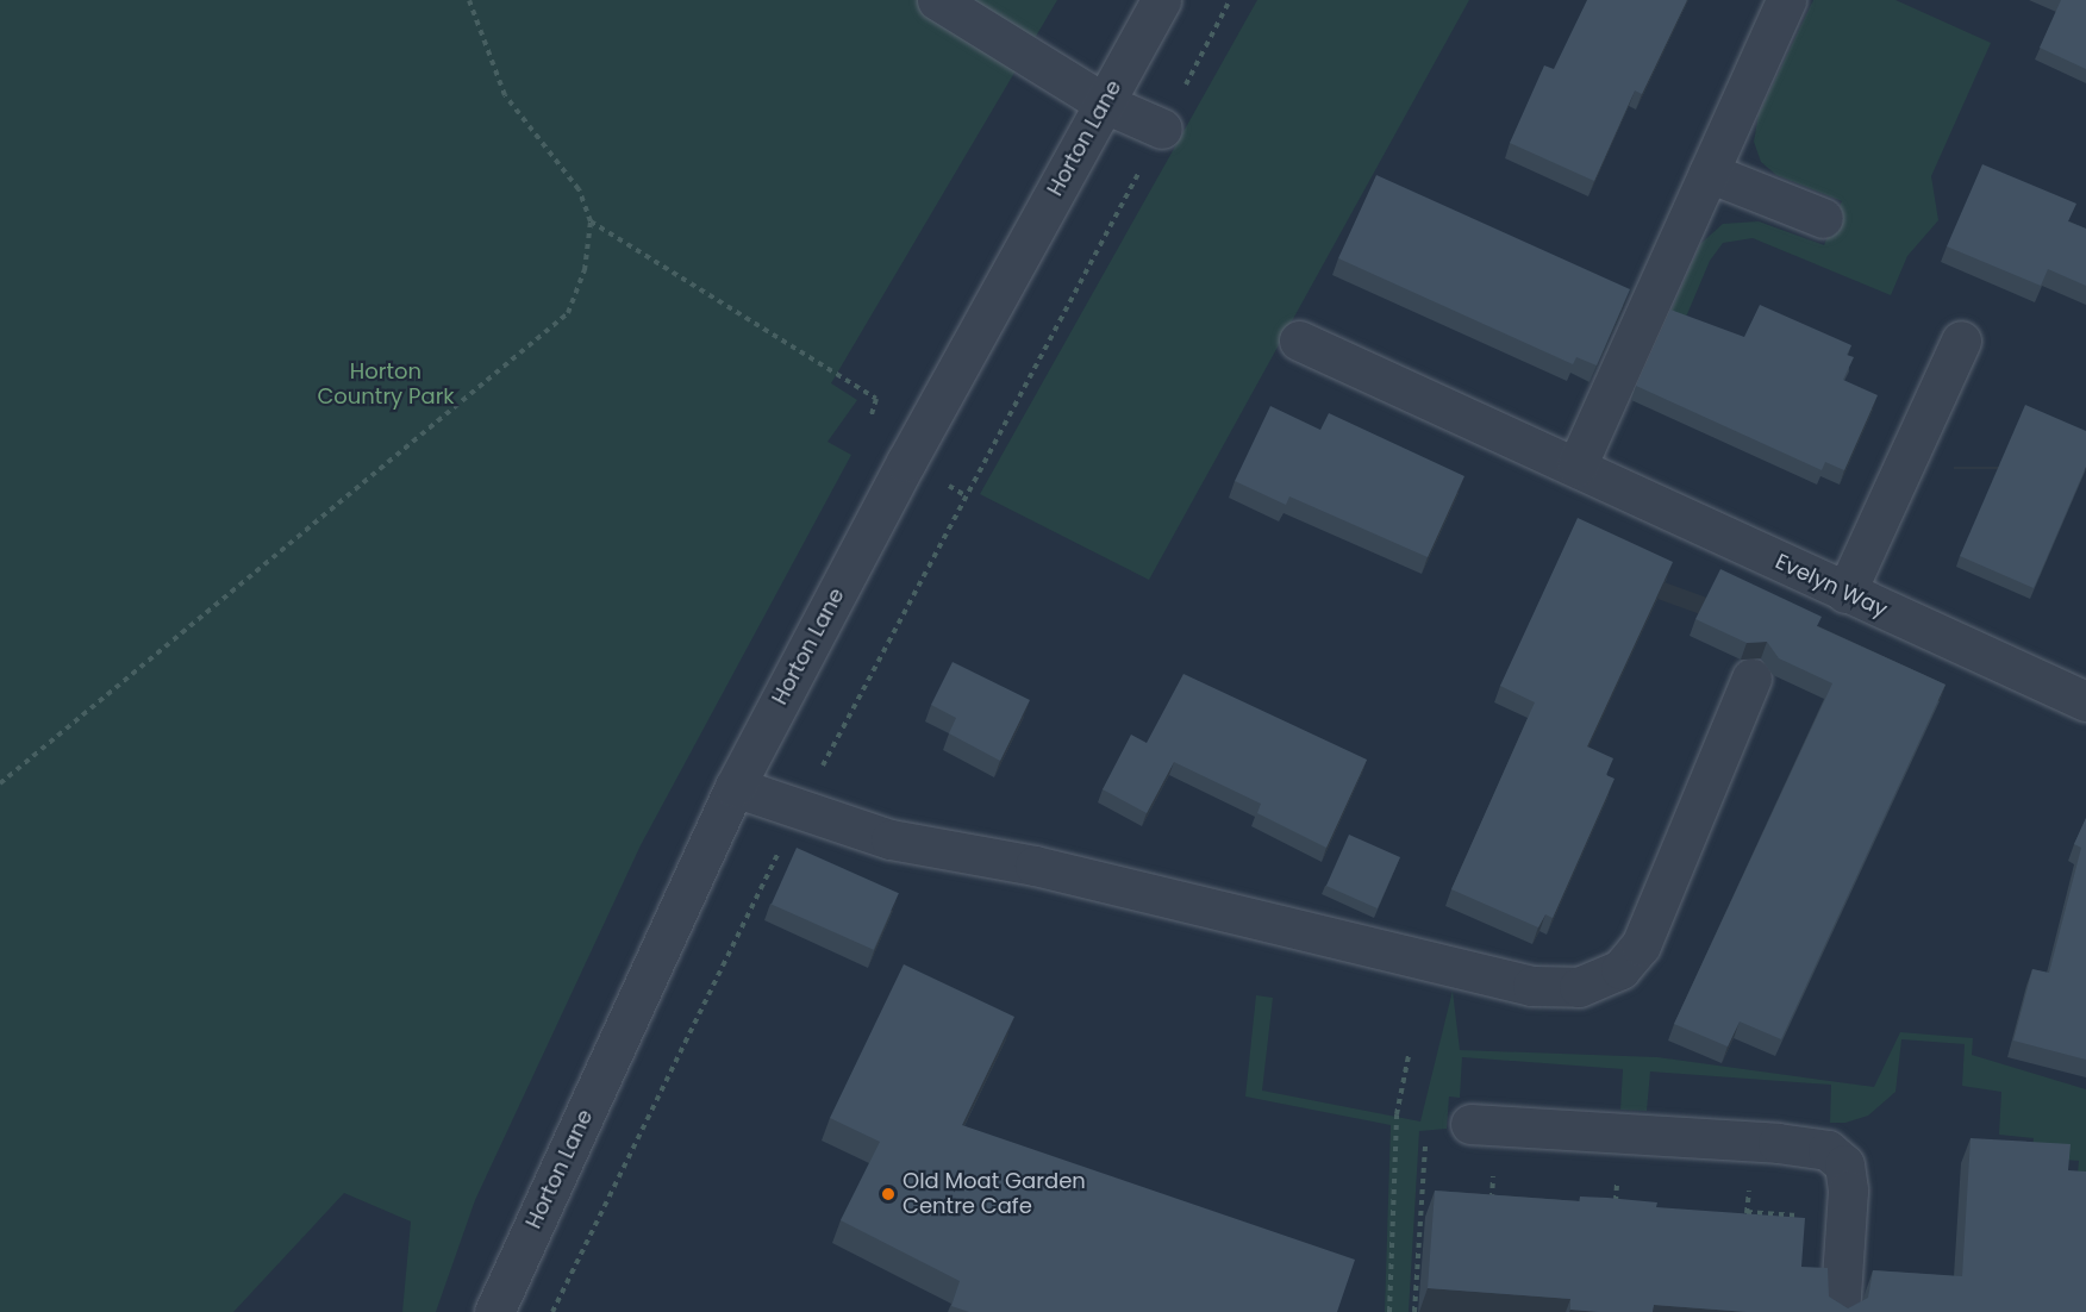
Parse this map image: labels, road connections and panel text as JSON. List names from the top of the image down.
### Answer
{
  "streets": {
    "street": ["Horton Lane", "Evelyn Way"]
  },
  "parks": ["Horton Country Park"],
  "places": ["Old Moat Garden Centre Cafe"]
}
